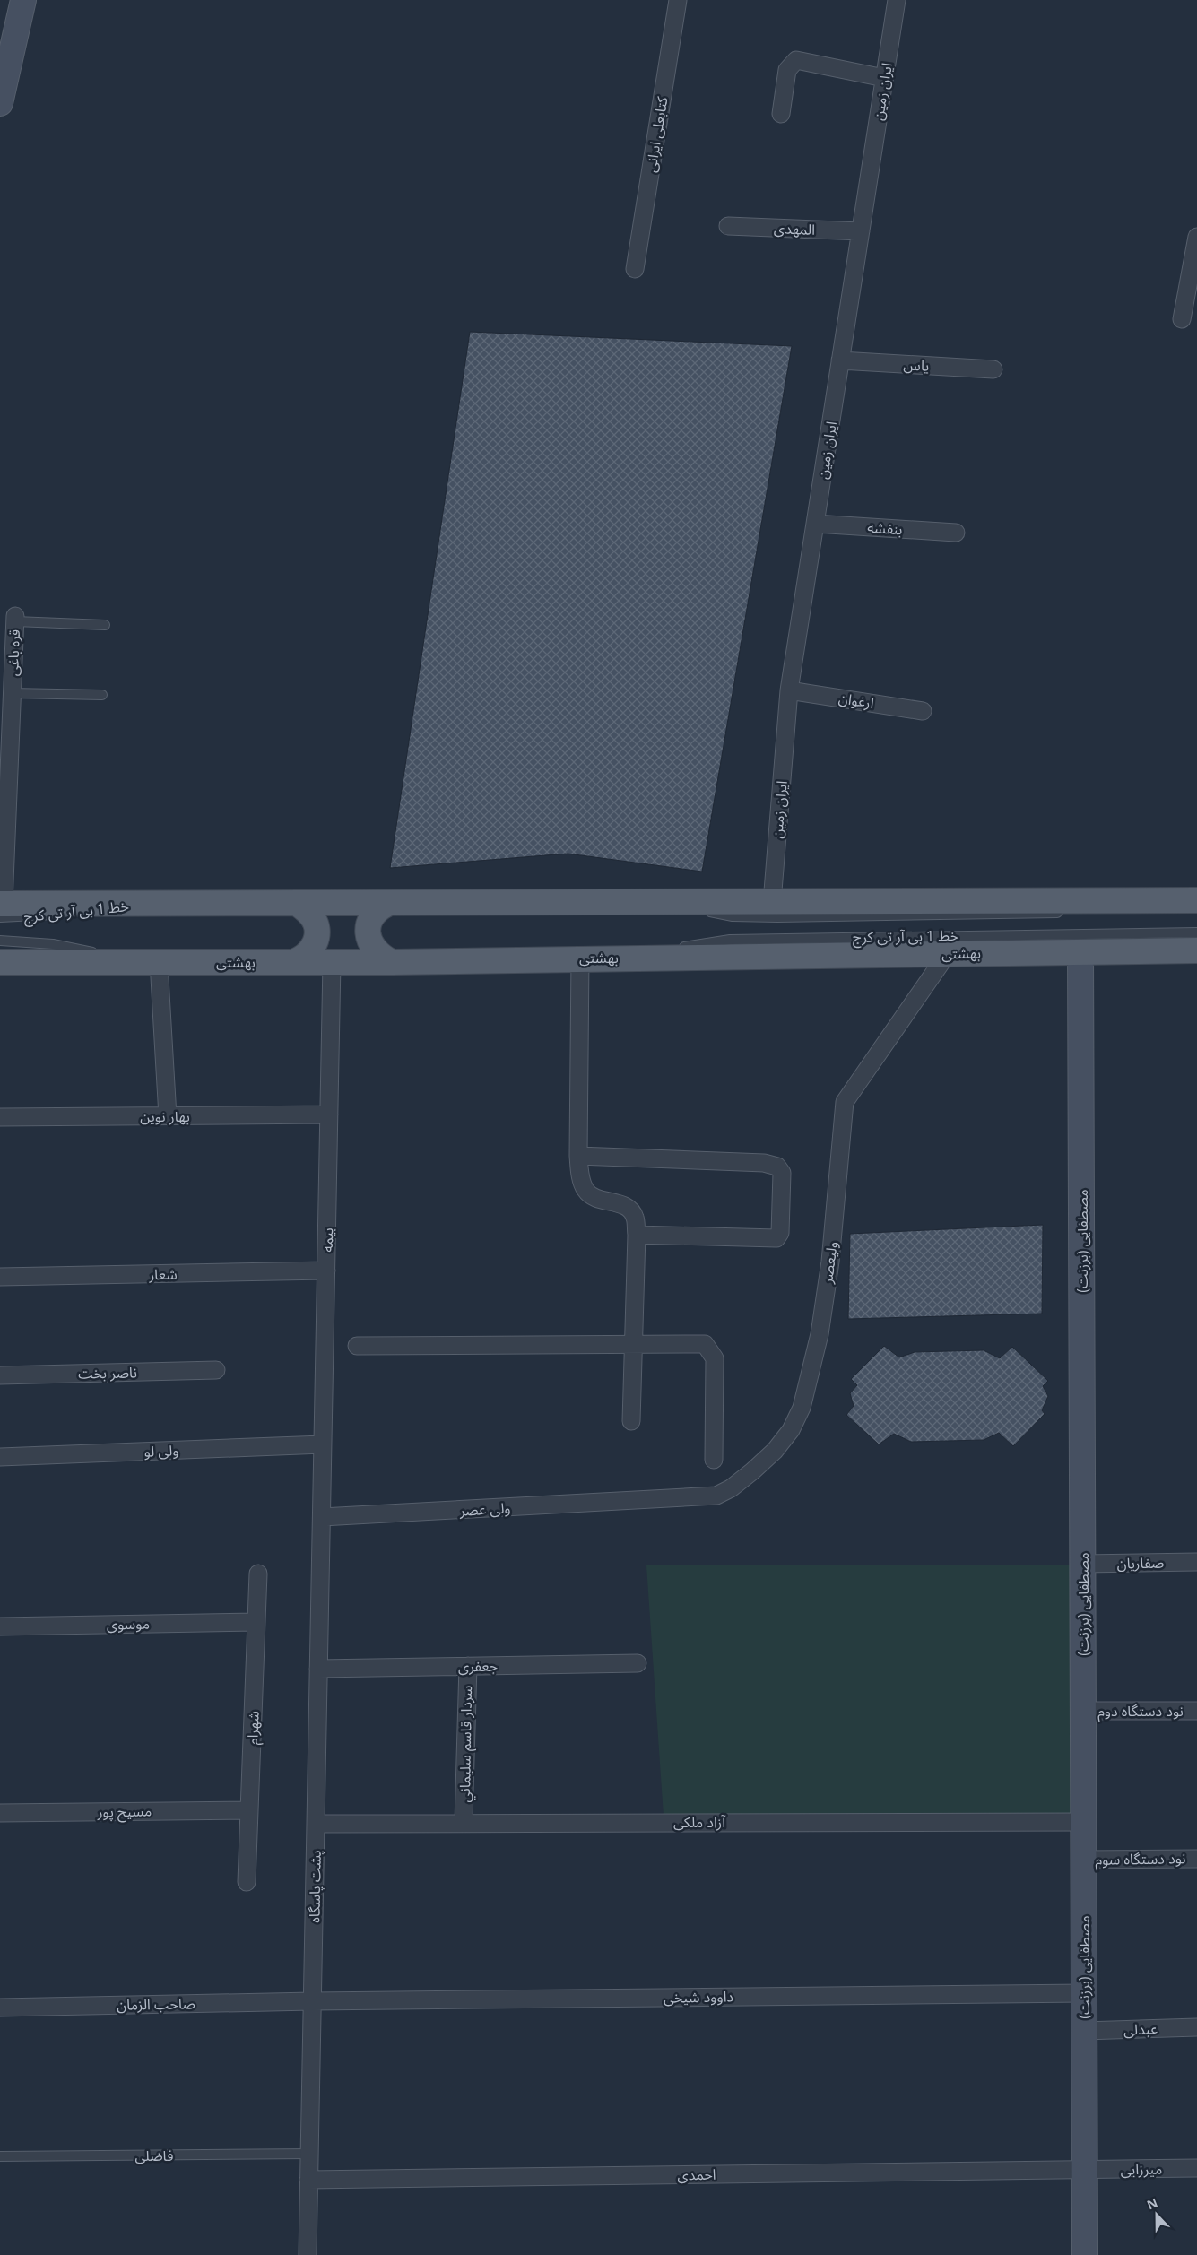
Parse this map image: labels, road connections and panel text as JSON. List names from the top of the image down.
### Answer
{
  "streets": {
    "main road": ["بهشتی"],
    "street": [
      "ایران زمین",
      "کتابعلی ایرانی",
      "المهدی",
      "یاس",
      "بنفشه",
      "قره باغی",
      "ارغوان",
      "بهار نوین",
      "بیمه",
      "مصطفایی (برزنت)",
      "ولیعصر",
      "شعار",
      "ناصر بخت",
      "ولی لو",
      "ولی عصر",
      "صفاریان",
      "موسوی",
      "جعفری",
      "نود دستگاه دوم",
      "شهرام",
      "سردار قاسم سليماني",
      "مسیح پور",
      "آزاد ملکی",
      "نود دستگاه سوم",
      "پشت پاسگاه",
      "داوود شیخی",
      "صاحب الزمان",
      "عبدلی",
      "میرزایی",
      "احمدی"
    ],
    "lane": ["خط 1 بی آر تی کرج", "فاضلی"]
  },
  "crossings": [
    ["ایران زمین", "المهدی"],
    ["ایران زمین", "یاس"],
    ["ایران زمین", "بنفشه"],
    ["ایران زمین", "ارغوان"],
    ["خط 1 بی آر تی کرج", "بهشتی"],
    ["بهشتی", "بیمه"],
    ["بهشتی", "مصطفایی (برزنت)"],
    ["بهشتی", "ولیعصر"],
    ["بهار نوین", "بیمه"],
    ["بیمه", "شعار"],
    ["بیمه", "ولی لو"],
    ["بیمه", "ولی عصر"],
    ["بیمه", "پشت پاسگاه"],
    ["مصطفایی (برزنت)", "صفاریان"],
    ["مصطفایی (برزنت)", "نود دستگاه دوم"],
    ["مصطفایی (برزنت)", "آزاد ملکی"],
    ["مصطفایی (برزنت)", "نود دستگاه سوم"],
    ["مصطفایی (برزنت)", "داوود شیخی"],
    ["مصطفایی (برزنت)", "عبدلی"],
    ["مصطفایی (برزنت)", "میرزایی"],
    ["مصطفایی (برزنت)", "احمدی"],
    ["ولیعصر", "ولی عصر"],
    ["ولی عصر", "پشت پاسگاه"],
    ["موسوی", "شهرام"],
    ["جعفری", "سردار قاسم سليماني"],
    ["جعفری", "پشت پاسگاه"],
    ["شهرام", "مسیح پور"],
    ["سردار قاسم سليماني", "آزاد ملکی"],
    ["آزاد ملکی", "پشت پاسگاه"],
    ["پشت پاسگاه", "داوود شیخی"],
    ["پشت پاسگاه", "صاحب الزمان"],
    ["پشت پاسگاه", "فاضلی"],
    ["پشت پاسگاه", "احمدی"],
    ["داوود شیخی", "صاحب الزمان"],
    ["میرزایی", "احمدی"]
  ],
  "north": "top"
}
